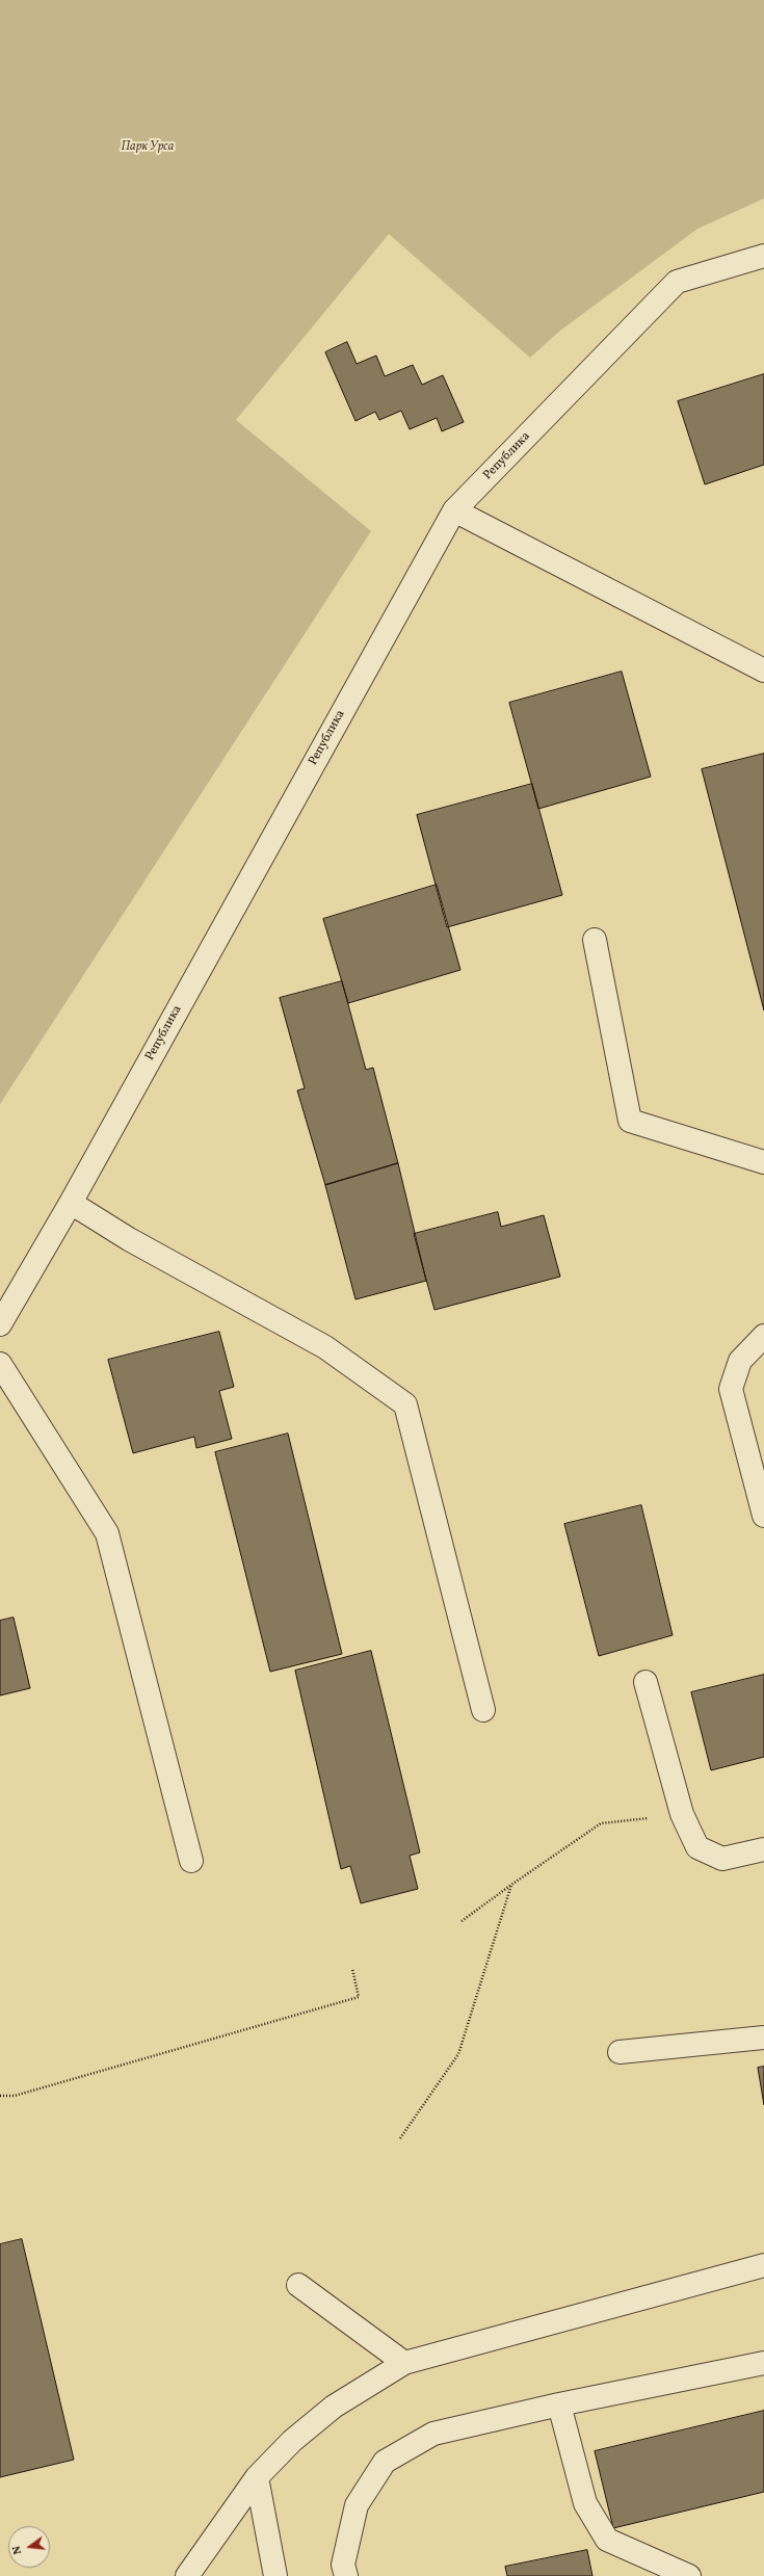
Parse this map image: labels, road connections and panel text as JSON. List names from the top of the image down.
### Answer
{
  "streets": {
    "street": ["Република"]
  },
  "parks": ["Парк Урса"],
  "north": "left"
}
